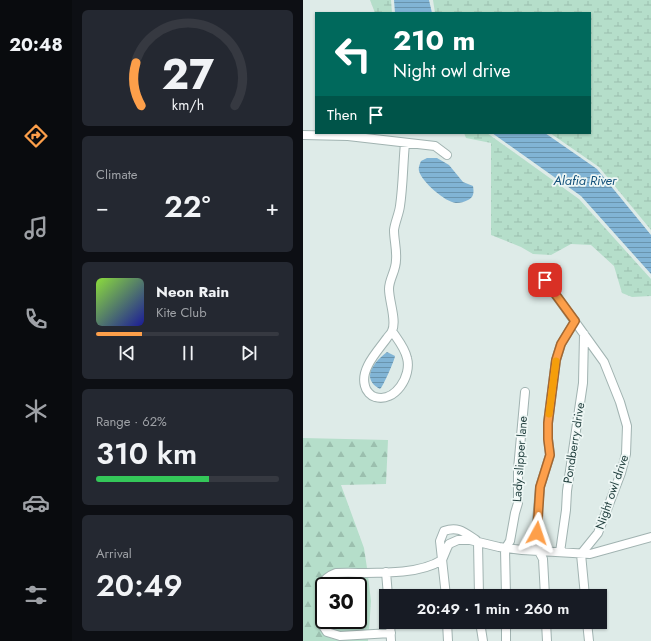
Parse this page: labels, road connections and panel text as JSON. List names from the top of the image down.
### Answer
{
  "streets": {
    "street": ["Pondberry drive", "Lady slipper lane", "Night owl drive"]
  },
  "crossings": [
    ["Pondberry drive", "Night owl drive"]
  ],
  "water": ["Alafia River"],
  "page": {
    "tabs": "20:48",
    "turn": ["210 m", "Night owl drive"],
    "then": "Then",
    "tile": [
      "Climate",
      ["Range · 62%", "310 km"],
      ["Arrival", "20:49"]
    ],
    "heat": ["−", "22°", "+"],
    "song": ["Neon Rain", "Kite Club"],
    "limit": "30",
    "trip": "20:49 · 1 min · 260 m",
    "gauge": ["27", "km/h"]
  }
}
